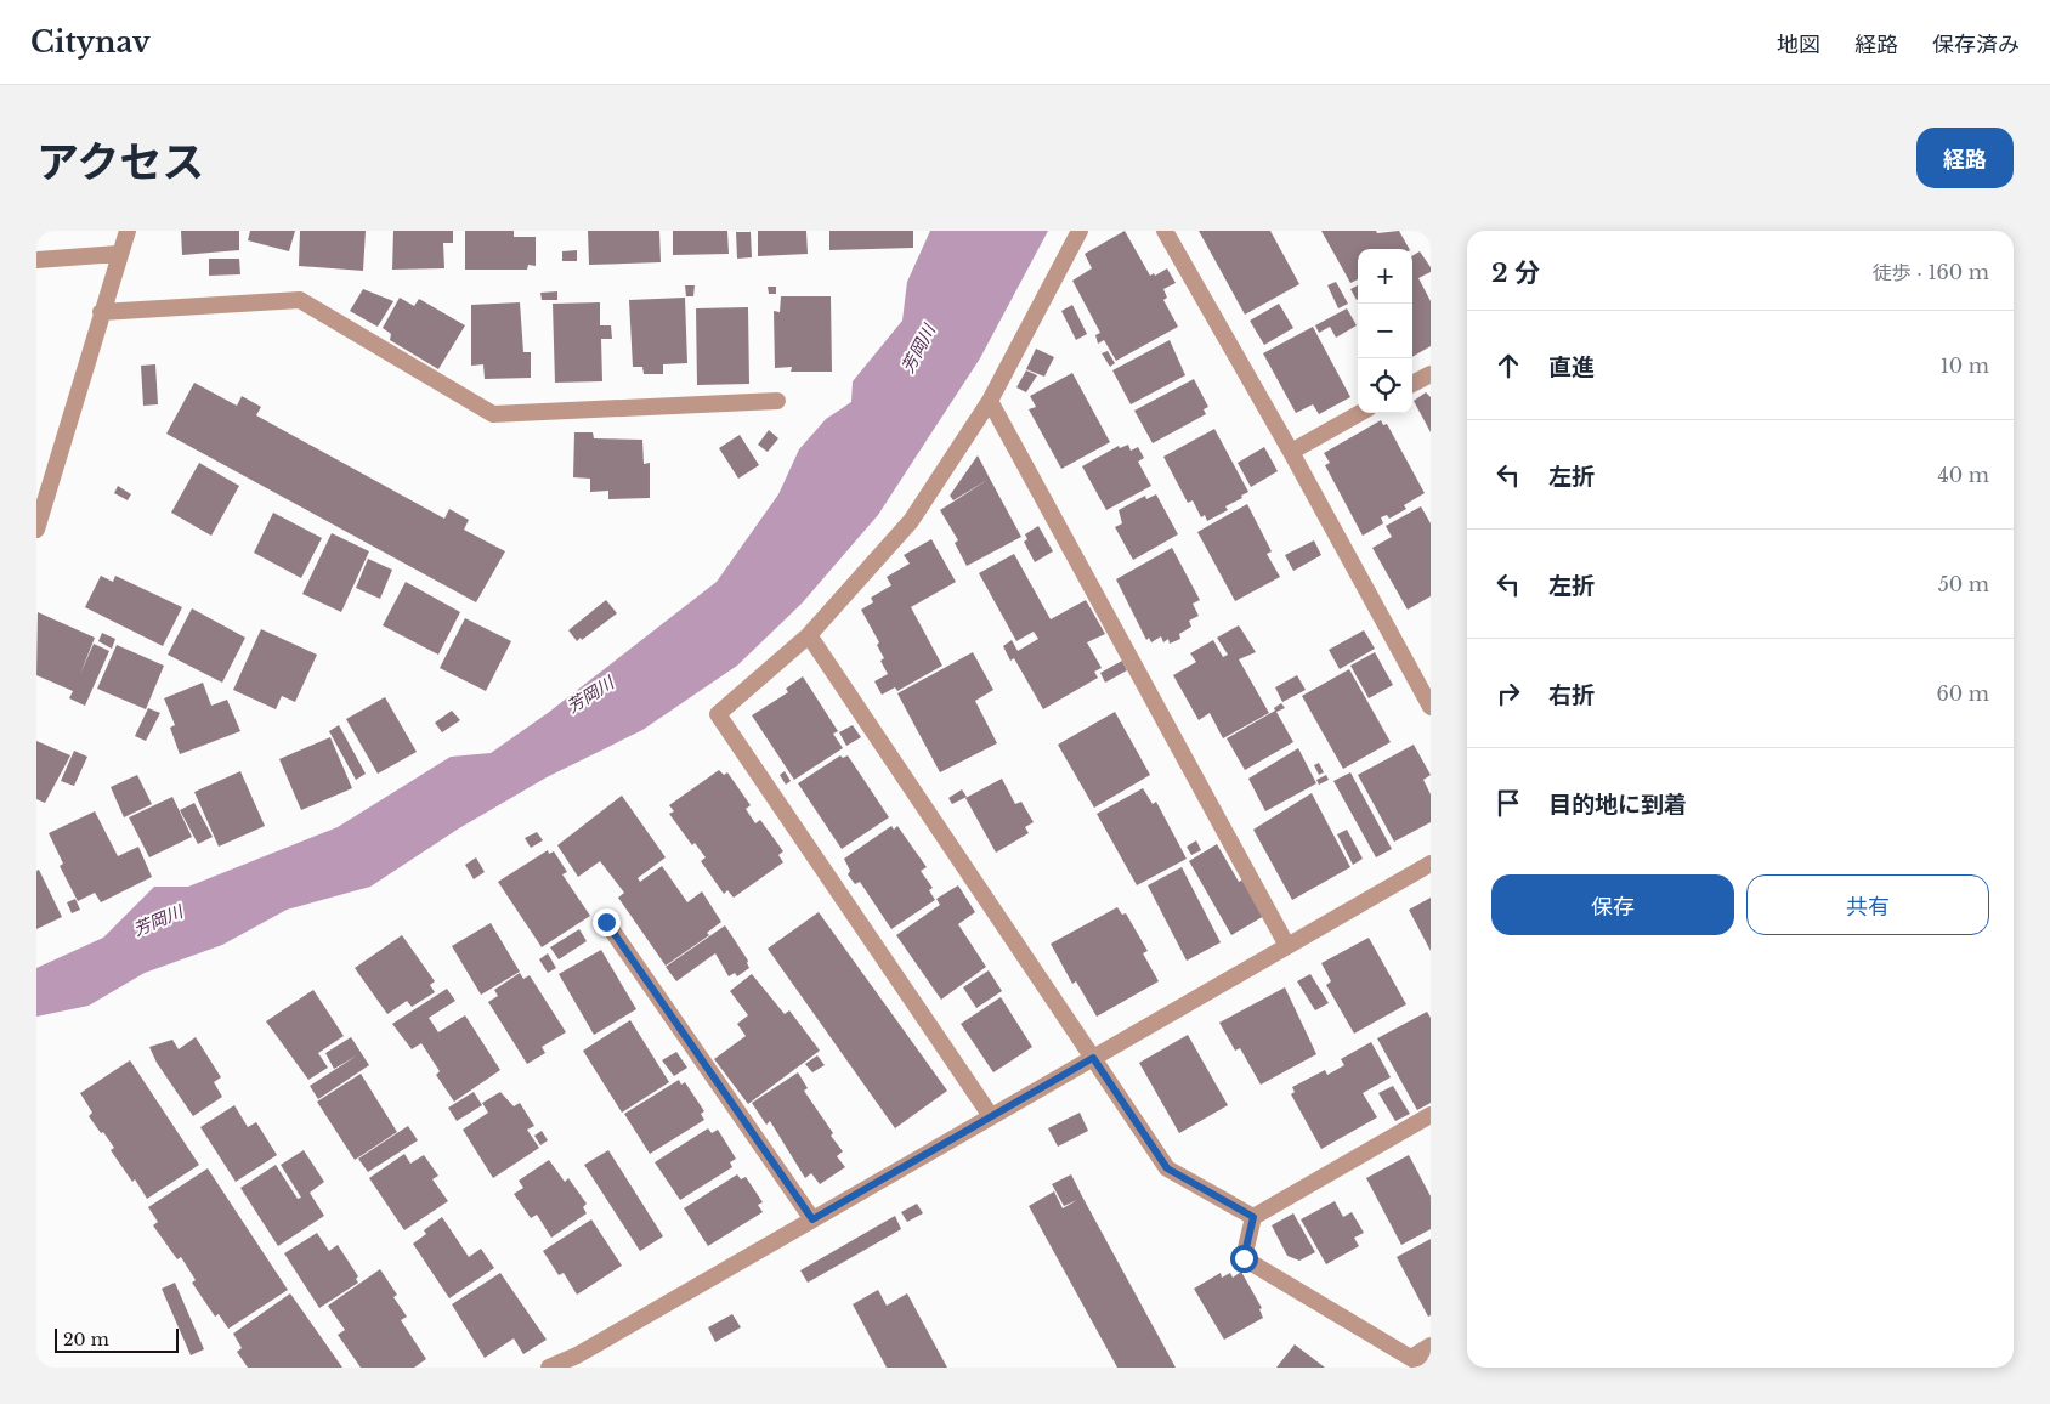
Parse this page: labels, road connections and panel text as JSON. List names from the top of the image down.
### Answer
{
  "water": ["芳岡川"],
  "scale_bar": "20 m",
  "page": {
    "header": "Citynav",
    "nav": ["地図", "経路", "保存済み"],
    "title": "アクセス",
    "buttons": [
      "経路",
      ["保存", "共有"]
    ],
    "heading": ["2 分", "徒歩 · 160 m"],
    "map_buttons": ["+", "−"],
    "list": [
      ["直進", "10 m"],
      ["左折", "40 m"],
      ["左折", "50 m"],
      ["右折", "60 m"],
      "目的地に到着"
    ],
    "scale": "20 m"
  }
}
